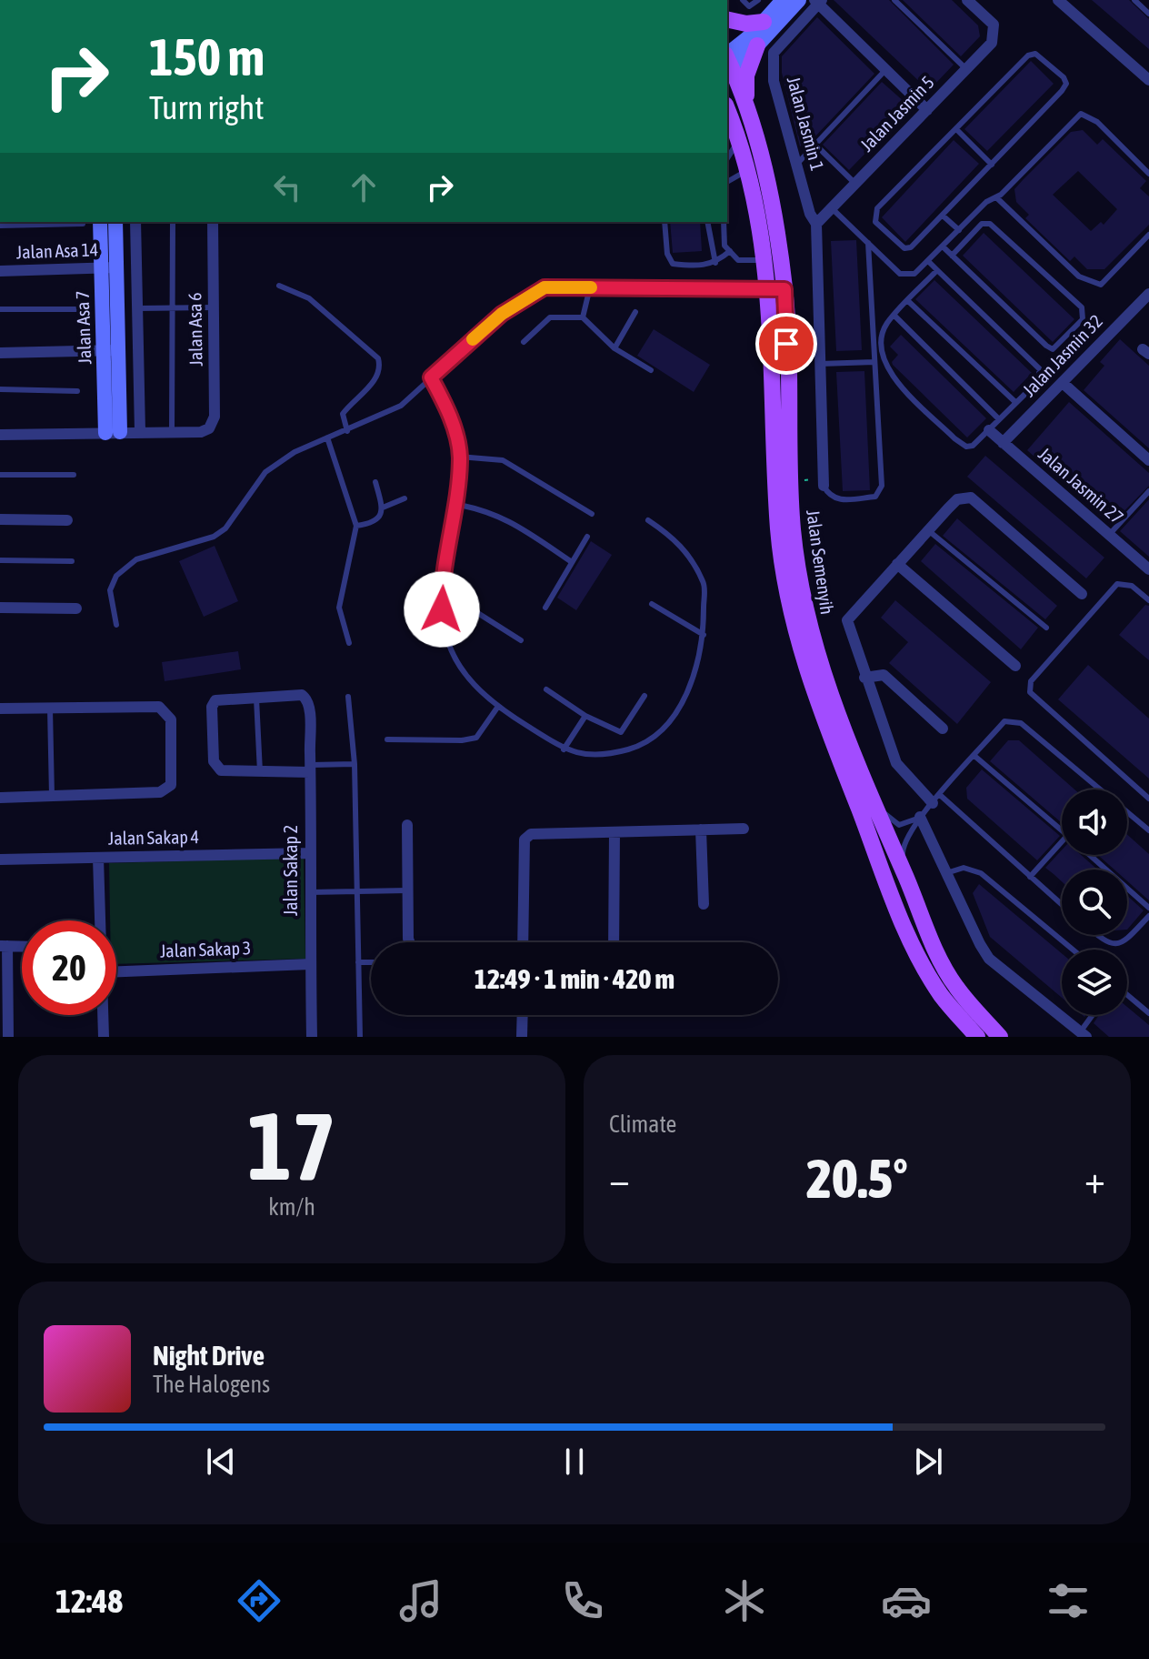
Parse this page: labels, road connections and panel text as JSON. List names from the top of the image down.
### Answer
{
  "streets": {
    "main road": ["Jalan Semenyih"],
    "street": [
      "Jalan Jasmin 5",
      "Jalan Jasmin 1",
      "Jalan Asa 14",
      "Jalan Asa 7",
      "Jalan Asa 6",
      "Jalan Jasmin 32",
      "Jalan Jasmin 27",
      "Jalan Sakap 4",
      "Jalan Sakap 2",
      "Jalan Sakap 3"
    ]
  },
  "crossings": [
    ["Jalan Jasmin 5", "Jalan Jasmin 1"],
    ["Jalan Asa 14", "Jalan Asa 7"],
    ["Jalan Jasmin 32", "Jalan Jasmin 27"],
    ["Jalan Sakap 4", "Jalan Sakap 2"],
    ["Jalan Sakap 2", "Jalan Sakap 3"]
  ],
  "page": {
    "turn": ["150 m", "Turn right"],
    "limit": "20",
    "trip": "12:49 · 1 min · 420 m",
    "tile": [
      ["17", "km/h"],
      "Climate"
    ],
    "heat": ["−", "20.5°", "+"],
    "song": ["Night Drive", "The Halogens"],
    "tabs": "12:48"
  }
}
